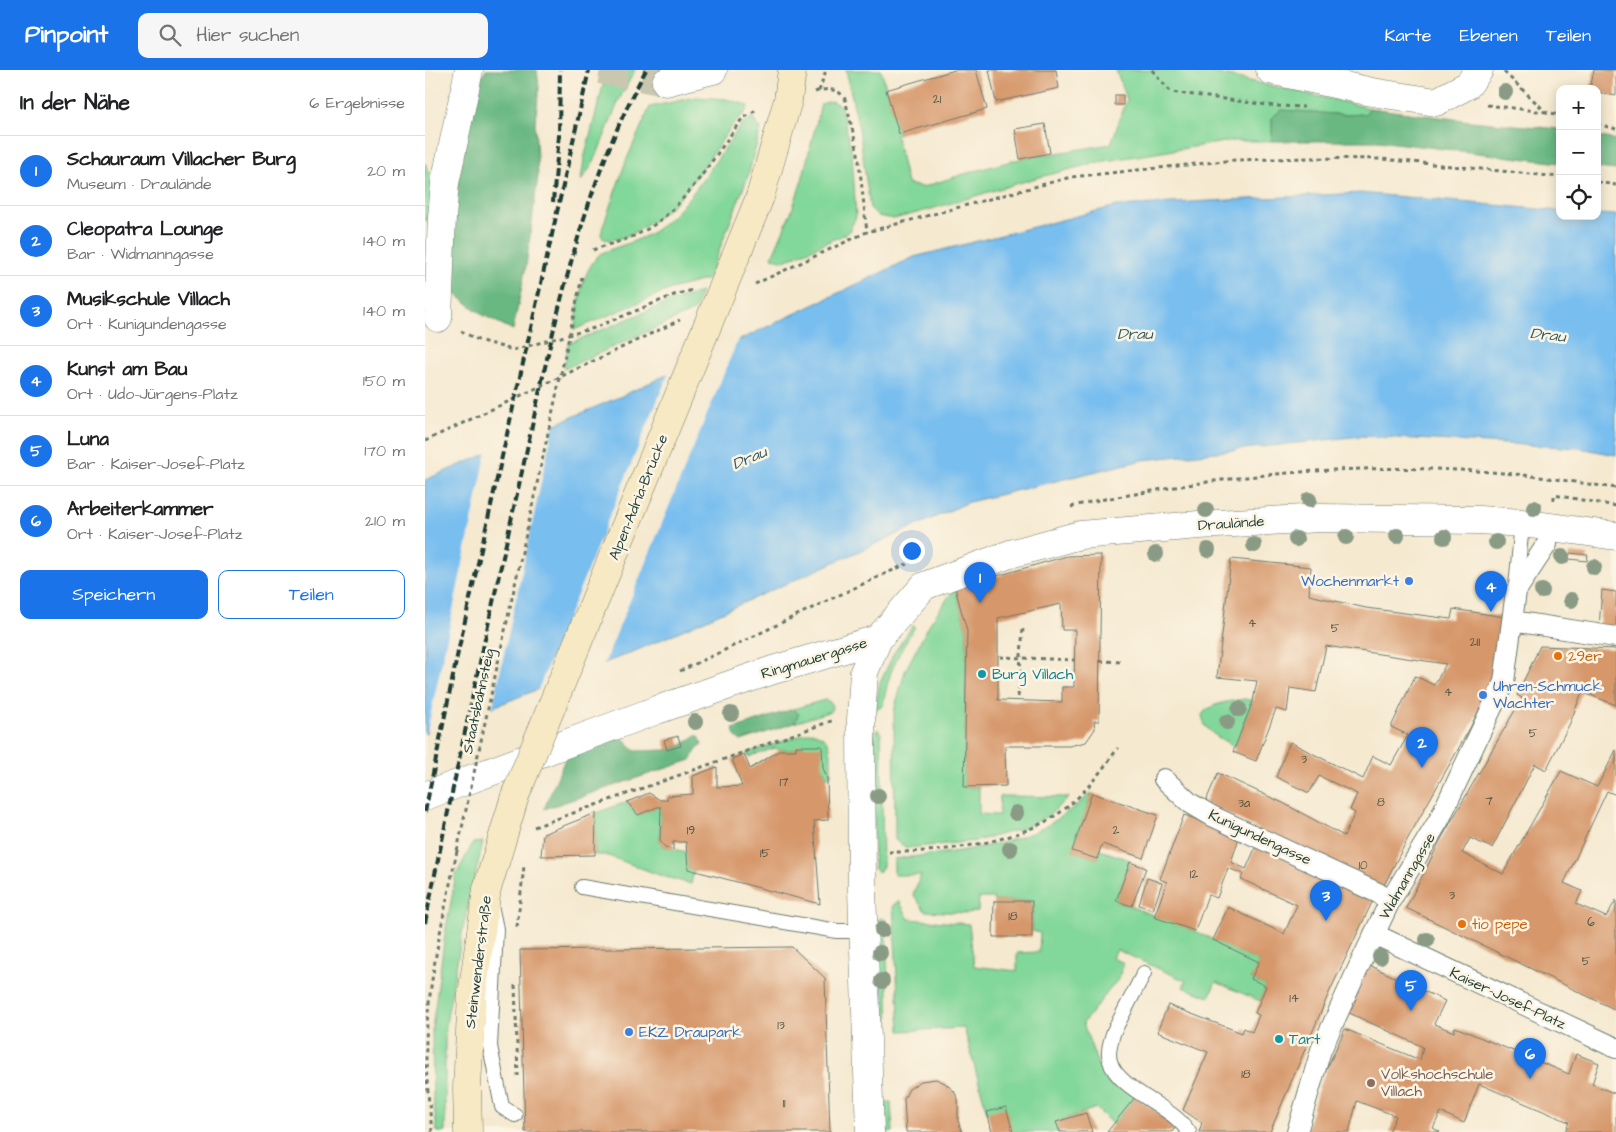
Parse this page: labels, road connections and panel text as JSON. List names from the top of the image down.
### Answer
{
  "streets": {
    "main road": ["Alpen-Adria-Brücke", "Steinwenderstraße"],
    "street": [
      "Draulände",
      "Ringmauergasse",
      "Kunigundengasse",
      "Widmanngasse",
      "Kaiser-Josef-Platz"
    ],
    "path": ["Staatsbahnsteig"]
  },
  "crossings": [
    ["Alpen-Adria-Brücke", "Steinwenderstraße"],
    ["Draulände", "Ringmauergasse"],
    ["Kunigundengasse", "Widmanngasse"],
    ["Widmanngasse", "Kaiser-Josef-Platz"]
  ],
  "water": ["Drau"],
  "places": [
    "Wochenmarkt",
    "29er",
    "Burg Villach",
    "Uhren-Schmuck Wachter",
    "tio pepe",
    "EKZ Draupark",
    "Tart",
    "Volkshochschule Villach"
  ],
  "house_numbers": [
    "21",
    "4",
    "5",
    "2II",
    "4",
    "5",
    "3",
    "17",
    "7",
    "8",
    "3a",
    "19",
    "2",
    "15",
    "10",
    "12",
    "3",
    "18",
    "6",
    "5",
    "14",
    "13",
    "18",
    "11"
  ],
  "page": {
    "header": "Pinpoint",
    "search": "Hier suchen",
    "nav": ["Karte", "Ebenen", "Teilen"],
    "heading": ["In der Nähe", "6 Ergebnisse"],
    "map_buttons": ["+", "−"],
    "list": [
      {
        "mark": "1",
        "name": "Schauraum Villacher Burg",
        "note": "Museum · Draulände",
        "value": "20 m"
      },
      {
        "mark": "2",
        "name": "Cleopatra Lounge",
        "note": "Bar · Widmanngasse",
        "value": "140 m"
      },
      {
        "mark": "3",
        "name": "Musikschule Villach",
        "note": "Ort · Kunigundengasse",
        "value": "140 m"
      },
      {
        "mark": "4",
        "name": "Kunst am Bau",
        "note": "Ort · Udo-Jürgens-Platz",
        "value": "150 m"
      },
      {
        "mark": "5",
        "name": "Luna",
        "note": "Bar · Kaiser-Josef-Platz",
        "value": "170 m"
      },
      {
        "mark": "6",
        "name": "Arbeiterkammer",
        "note": "Ort · Kaiser-Josef-Platz",
        "value": "210 m"
      }
    ],
    "buttons": ["Speichern", "Teilen"],
    "pins": [
      "1",
      "4",
      "2",
      "3",
      "5",
      "6"
    ]
  }
}
